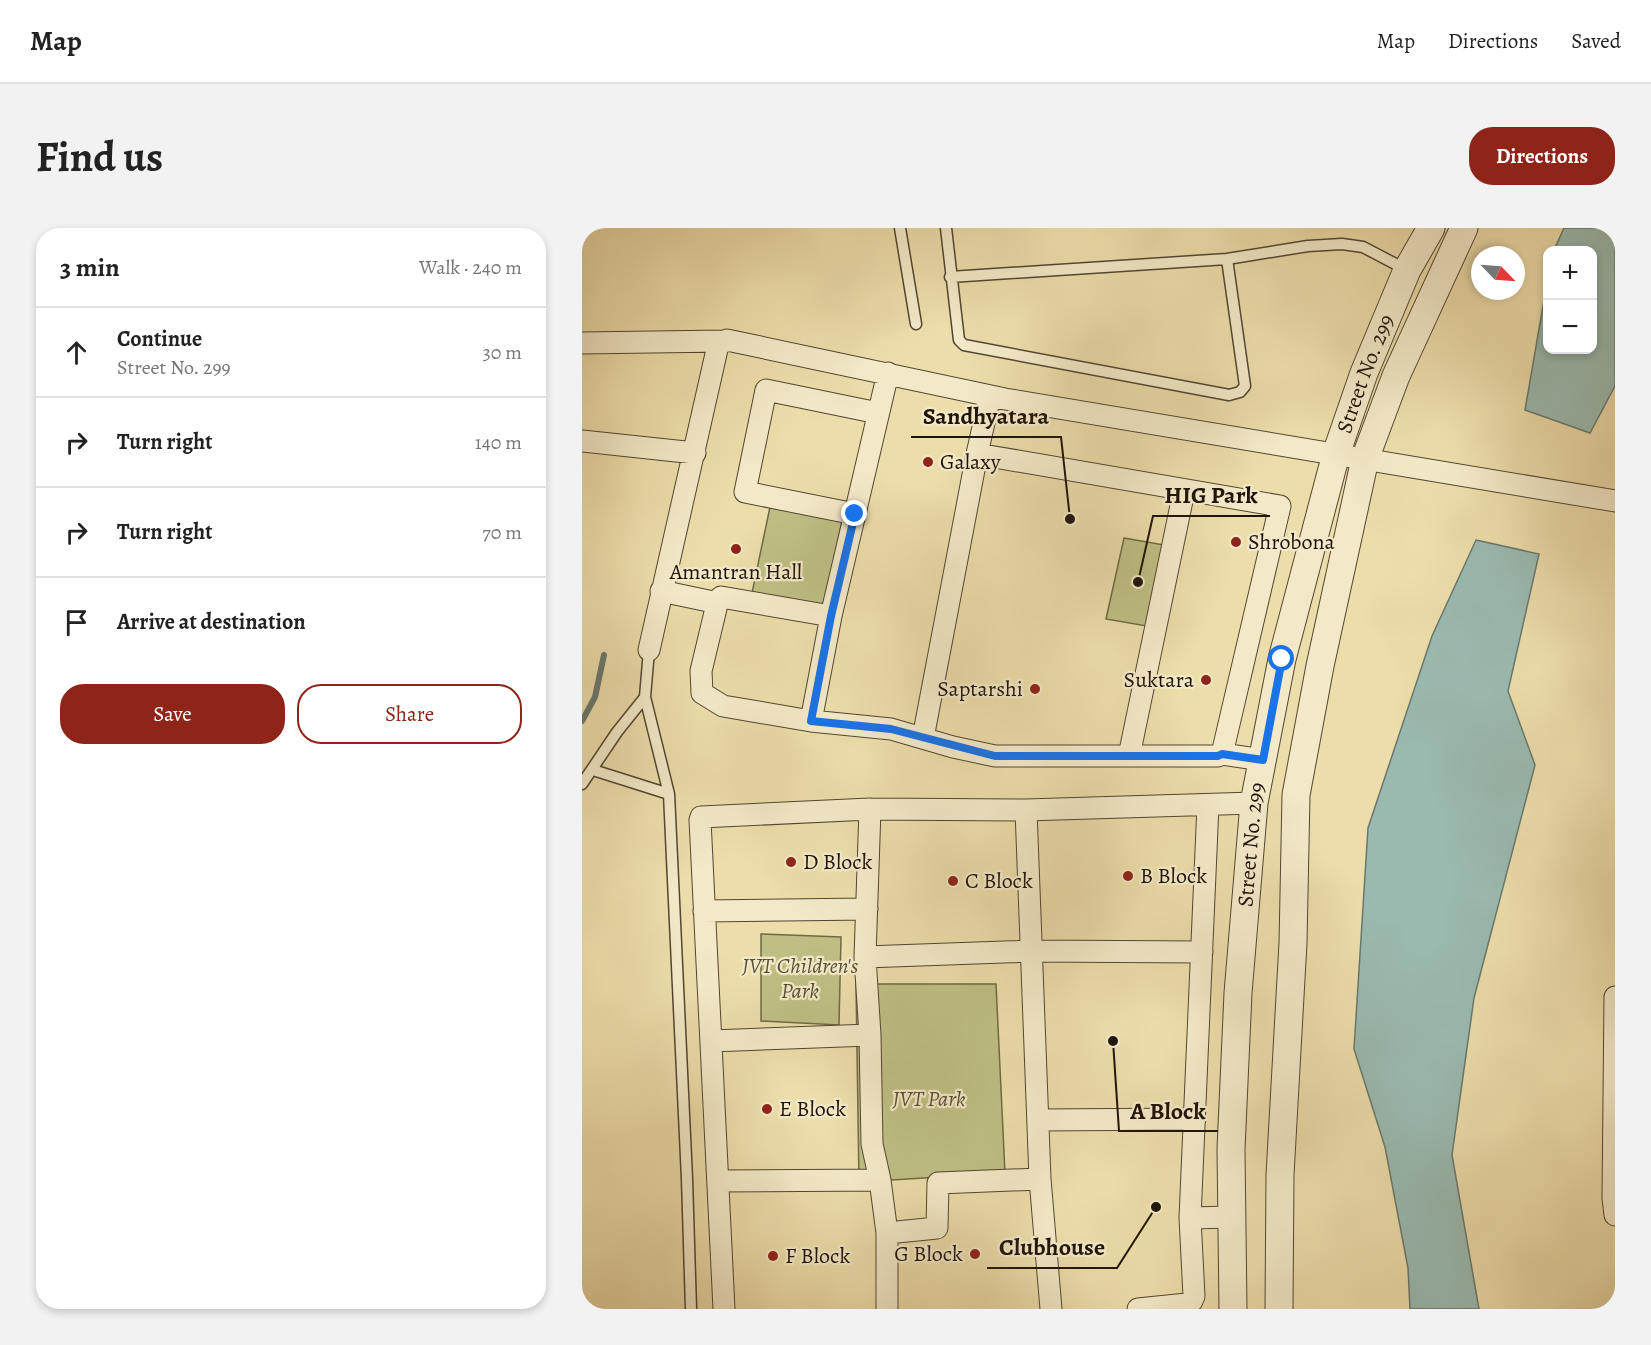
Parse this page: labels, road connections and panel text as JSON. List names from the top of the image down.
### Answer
{
  "streets": {
    "street": ["Street No. 299"]
  },
  "parks": ["JVT Children's Park", "JVT Park"],
  "places": [
    "Galaxy",
    "Sandhyatara",
    "Shrobona",
    "Amantran Hall",
    "HIG Park",
    "Suktara",
    "Saptarshi",
    "D Block",
    "B Block",
    "C Block",
    "A Block",
    "E Block",
    "Clubhouse",
    "G Block",
    "F Block"
  ],
  "north": "bottom right",
  "page": {
    "header": "Map",
    "nav": ["Map", "Directions", "Saved"],
    "buttons": [
      "Directions",
      ["Save", "Share"]
    ],
    "title": "Find us",
    "heading": ["3 min", "Walk · 240 m"],
    "map_buttons": ["+", "−"],
    "list": [
      ["Continue", "Street No. 299", "30 m"],
      ["Turn right", "140 m"],
      ["Turn right", "70 m"],
      "Arrive at destination"
    ]
  }
}
